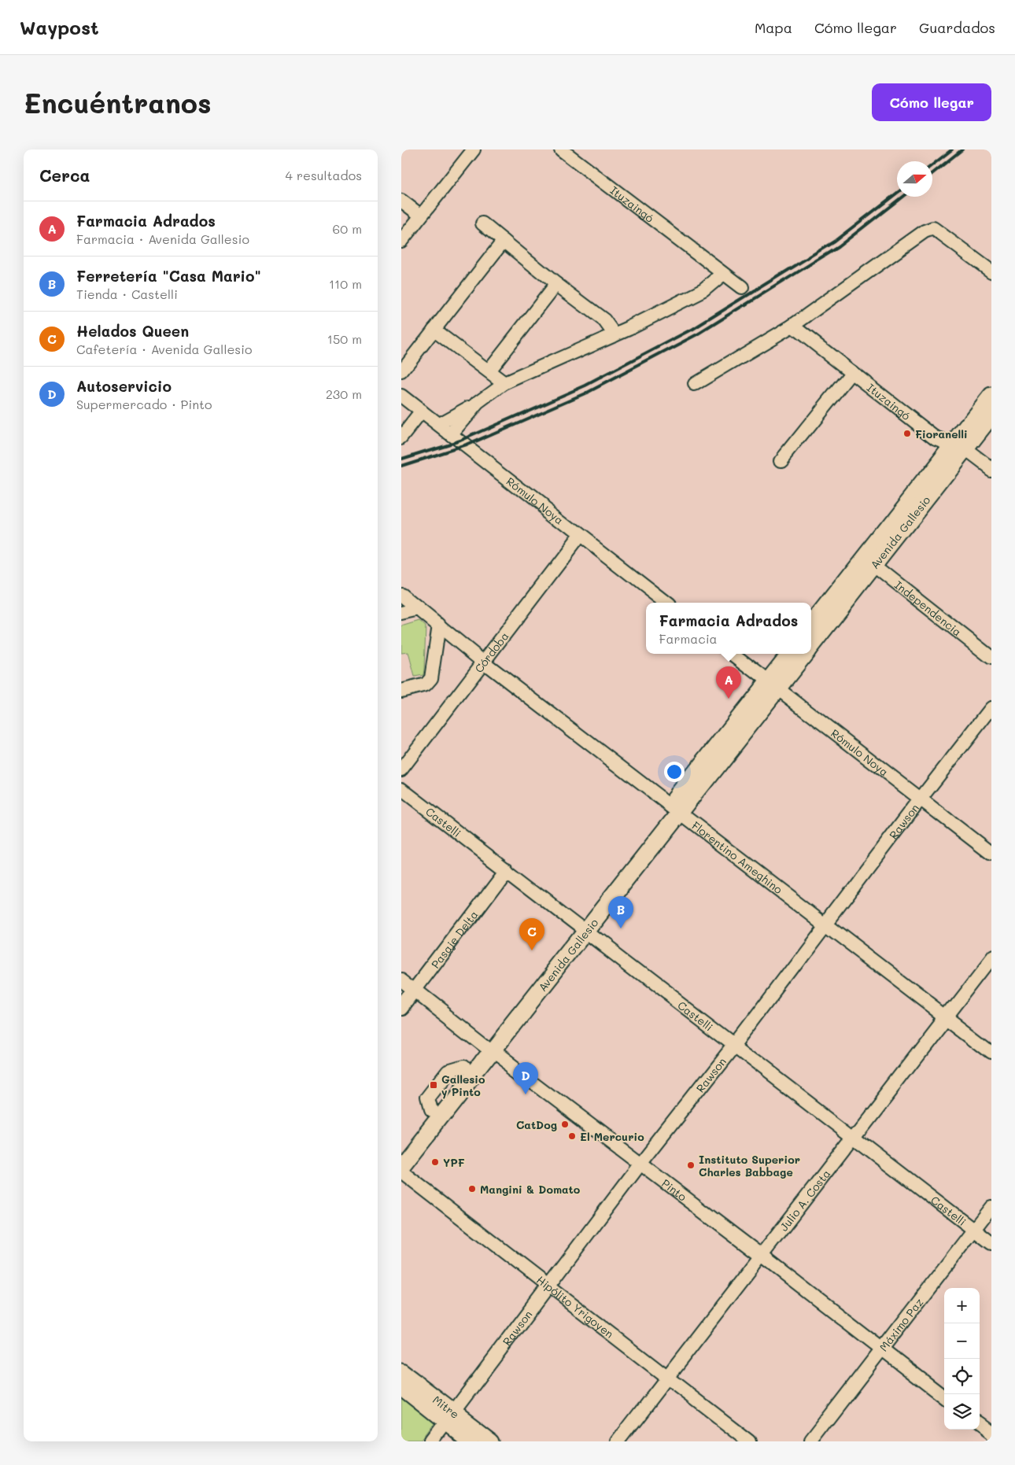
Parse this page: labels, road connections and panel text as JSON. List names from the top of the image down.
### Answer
{
  "streets": {
    "main road": ["Avenida Gallesio", "Mitre"],
    "street": [
      "Ituzaingó",
      "Rómulo Noya",
      "Independencia",
      "Córdoba",
      "Rawson",
      "Castelli",
      "Florentino Ameghino",
      "Pasaje Delta",
      "Pinto",
      "Julio A. Costa",
      "Hipólito Yrigoyen",
      "Máximo Paz"
    ]
  },
  "crossings": [
    ["Ituzaingó", "Avenida Gallesio"],
    ["Rómulo Noya", "Avenida Gallesio"],
    ["Rómulo Noya", "Córdoba"],
    ["Rómulo Noya", "Rawson"],
    ["Avenida Gallesio", "Independencia"],
    ["Avenida Gallesio", "Castelli"],
    ["Avenida Gallesio", "Florentino Ameghino"],
    ["Avenida Gallesio", "Pinto"],
    ["Córdoba", "Florentino Ameghino"],
    ["Rawson", "Castelli"],
    ["Rawson", "Florentino Ameghino"],
    ["Rawson", "Pinto"],
    ["Rawson", "Hipólito Yrigoyen"],
    ["Rawson", "Mitre"],
    ["Castelli", "Pasaje Delta"],
    ["Castelli", "Julio A. Costa"],
    ["Castelli", "Máximo Paz"],
    ["Florentino Ameghino", "Julio A. Costa"],
    ["Pasaje Delta", "Pinto"],
    ["Pinto", "Julio A. Costa"],
    ["Pinto", "Máximo Paz"],
    ["Julio A. Costa", "Hipólito Yrigoyen"]
  ],
  "places": {
    "other": [
      "Fioranelli",
      "CatDog",
      "El Mercurio",
      "YPF",
      "Instituto Superior Charles Babbage",
      "Mangini & Domato"
    ],
    "transit": ["Gallesio y Pinto"]
  },
  "north": "right",
  "page": {
    "header": "Waypost",
    "nav": ["Mapa", "Cómo llegar", "Guardados"],
    "buttons": "Cómo llegar",
    "title": "Encuéntranos",
    "heading": ["Cerca", "4 resultados"],
    "list": [
      {
        "mark": "A",
        "name": "Farmacia Adrados",
        "note": "Farmacia · Avenida Gallesio",
        "value": "60 m"
      },
      {
        "mark": "B",
        "name": "Ferretería \"Casa Mario\"",
        "note": "Tienda · Castelli",
        "value": "110 m"
      },
      {
        "mark": "C",
        "name": "Helados Queen",
        "note": "Cafetería · Avenida Gallesio",
        "value": "150 m"
      },
      {
        "mark": "D",
        "name": "Autoservicio",
        "note": "Supermercado · Pinto",
        "value": "230 m"
      }
    ],
    "popup": ["Farmacia Adrados", "Farmacia"],
    "pins": [
      "A",
      "B",
      "C",
      "D"
    ],
    "map_buttons": ["+", "−"]
  }
}
